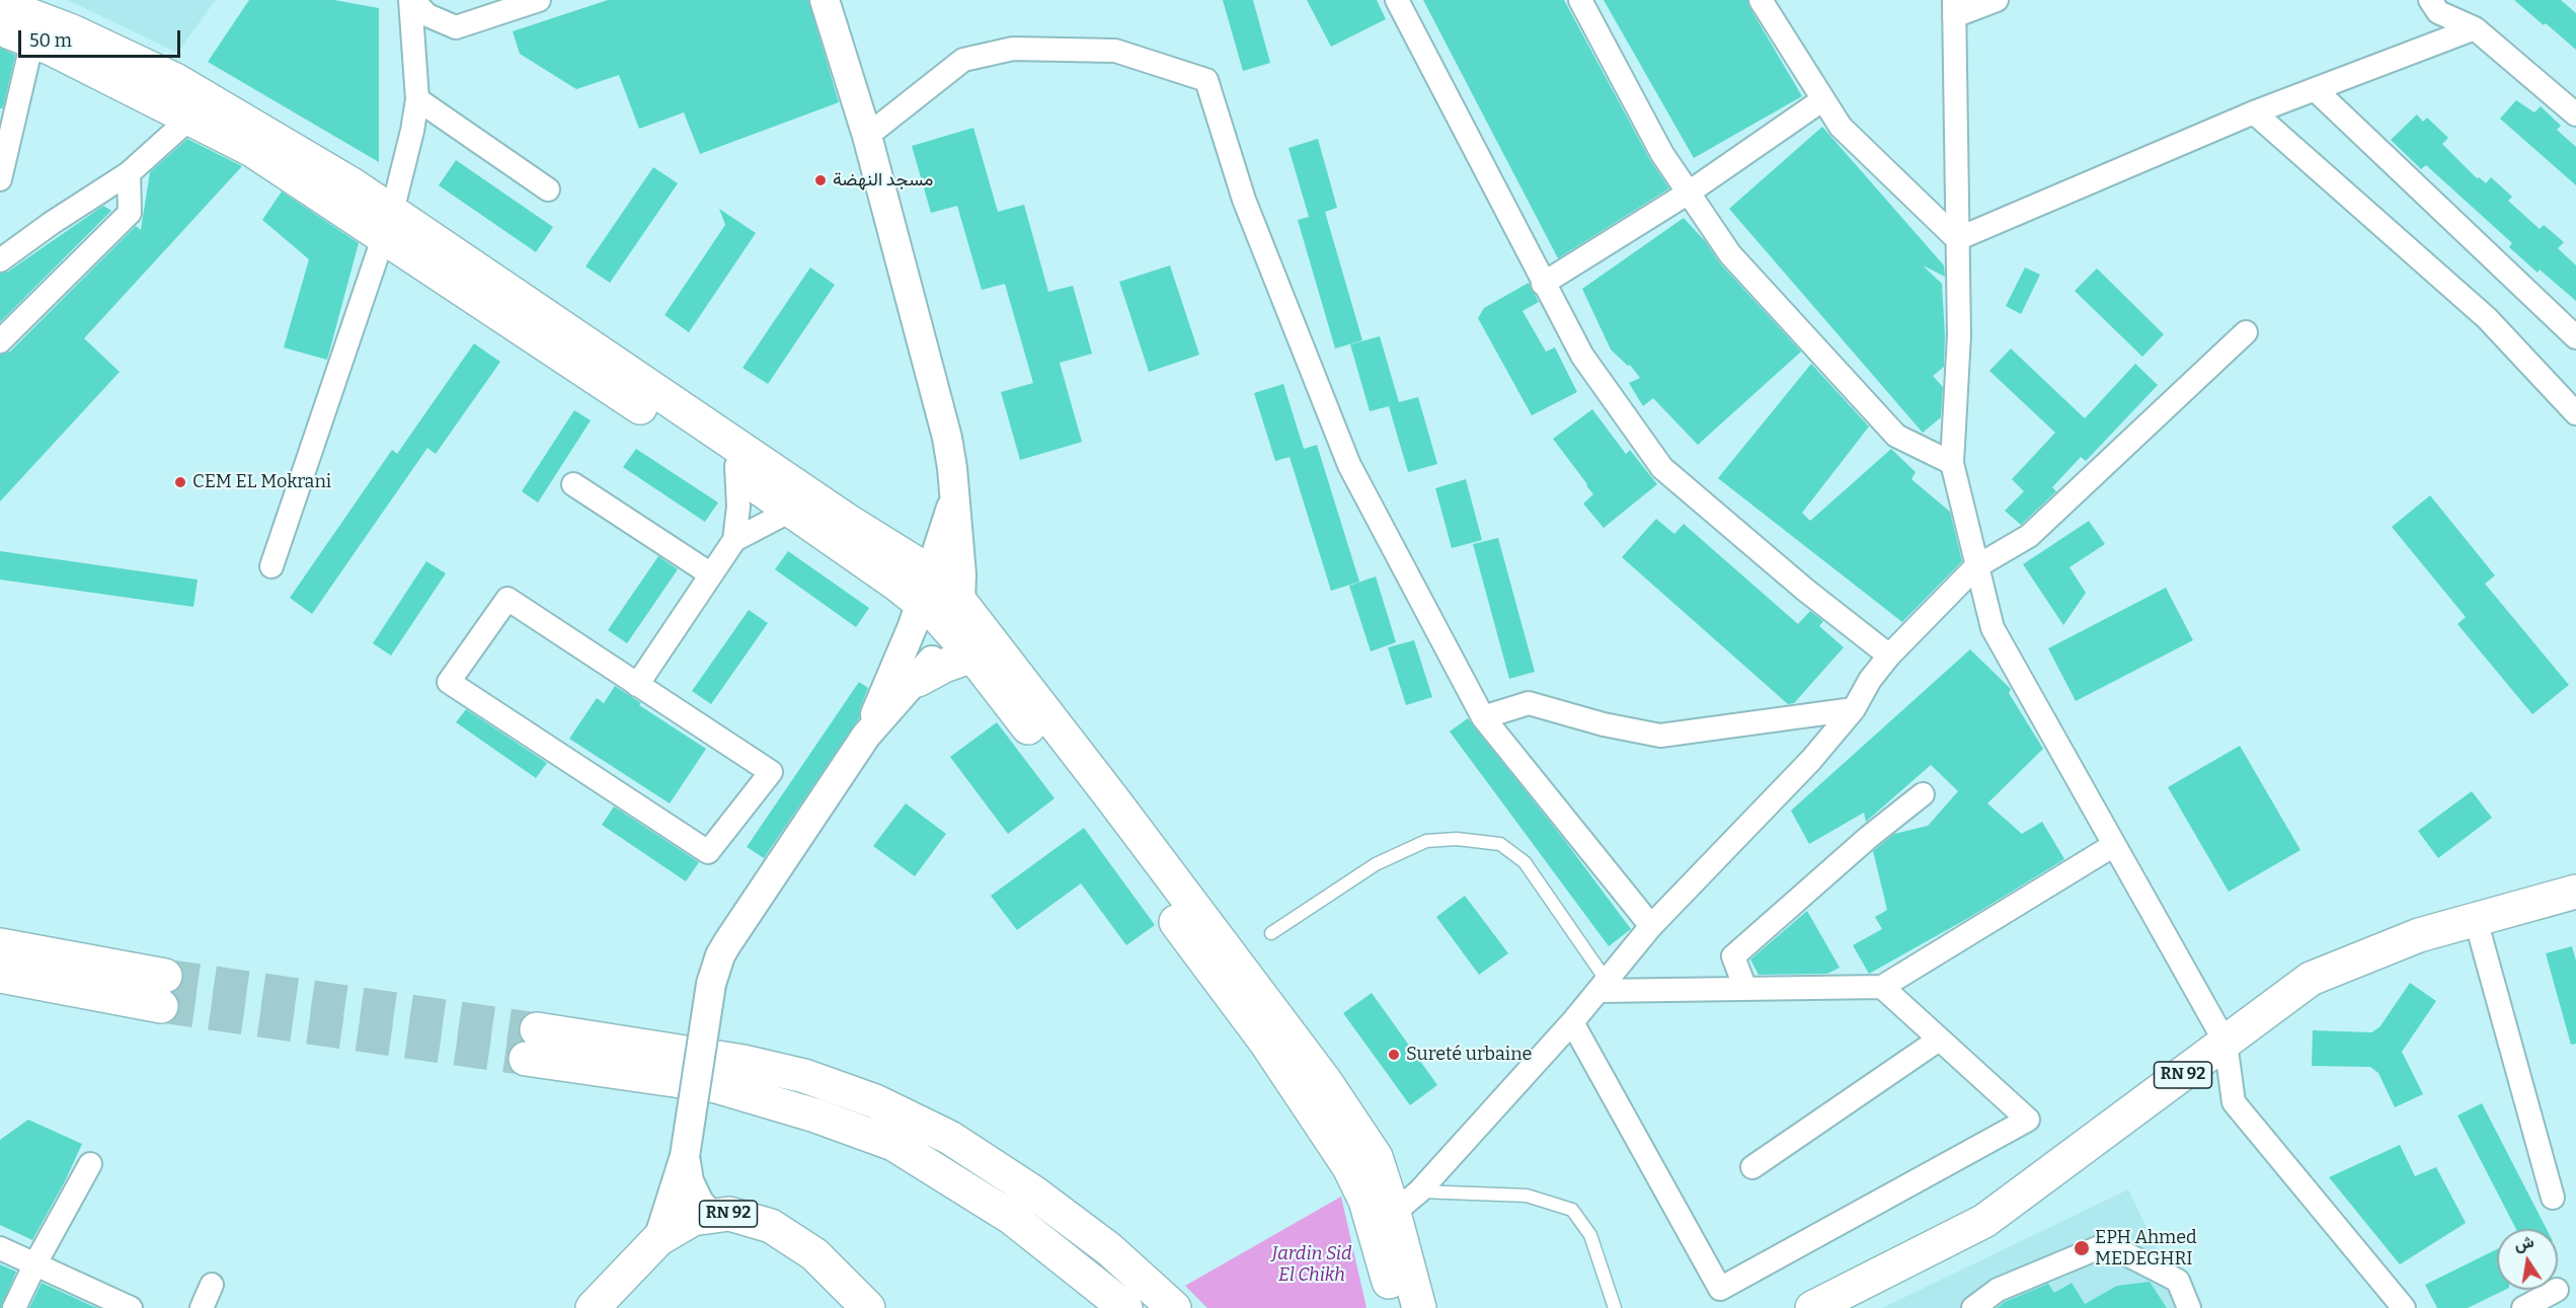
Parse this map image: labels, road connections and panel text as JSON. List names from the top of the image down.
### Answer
{
  "streets": {
    "main road": ["RN 92"]
  },
  "parks": ["Jardin Sid El Chikh"],
  "places": [
    "مسجد النهضة",
    "CEM EL Mokrani",
    "Sureté urbaine",
    "EPH Ahmed MEDEGHRI"
  ],
  "scale_bar": "50 m",
  "north": "top"
}
